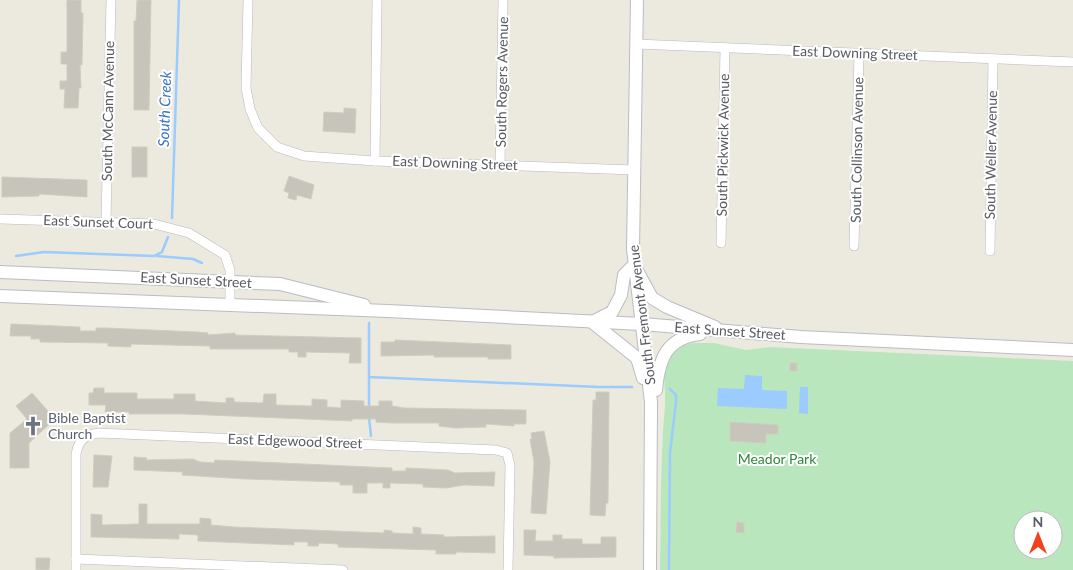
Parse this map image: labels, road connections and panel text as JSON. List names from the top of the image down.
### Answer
{
  "streets": {
    "main road": ["East Sunset Street", "South Fremont Avenue"],
    "street": [
      "East Downing Street",
      "South Rogers Avenue",
      "South McCann Avenue",
      "South Pickwick Avenue",
      "South Collinson Avenue",
      "South Weller Avenue",
      "East Sunset Court",
      "East Edgewood Street"
    ]
  },
  "crossings": [
    ["East Downing Street", "South Rogers Avenue"],
    ["East Downing Street", "South Pickwick Avenue"],
    ["East Downing Street", "South Collinson Avenue"],
    ["East Downing Street", "South Weller Avenue"],
    ["East Downing Street", "South Fremont Avenue"],
    ["South McCann Avenue", "East Sunset Court"],
    ["East Sunset Court", "East Sunset Street"],
    ["East Sunset Street", "South Fremont Avenue"]
  ],
  "water": ["South Creek"],
  "parks": ["Meador Park"],
  "places": {
    "church": ["Bible Baptist Church"]
  },
  "north": "top"
}
